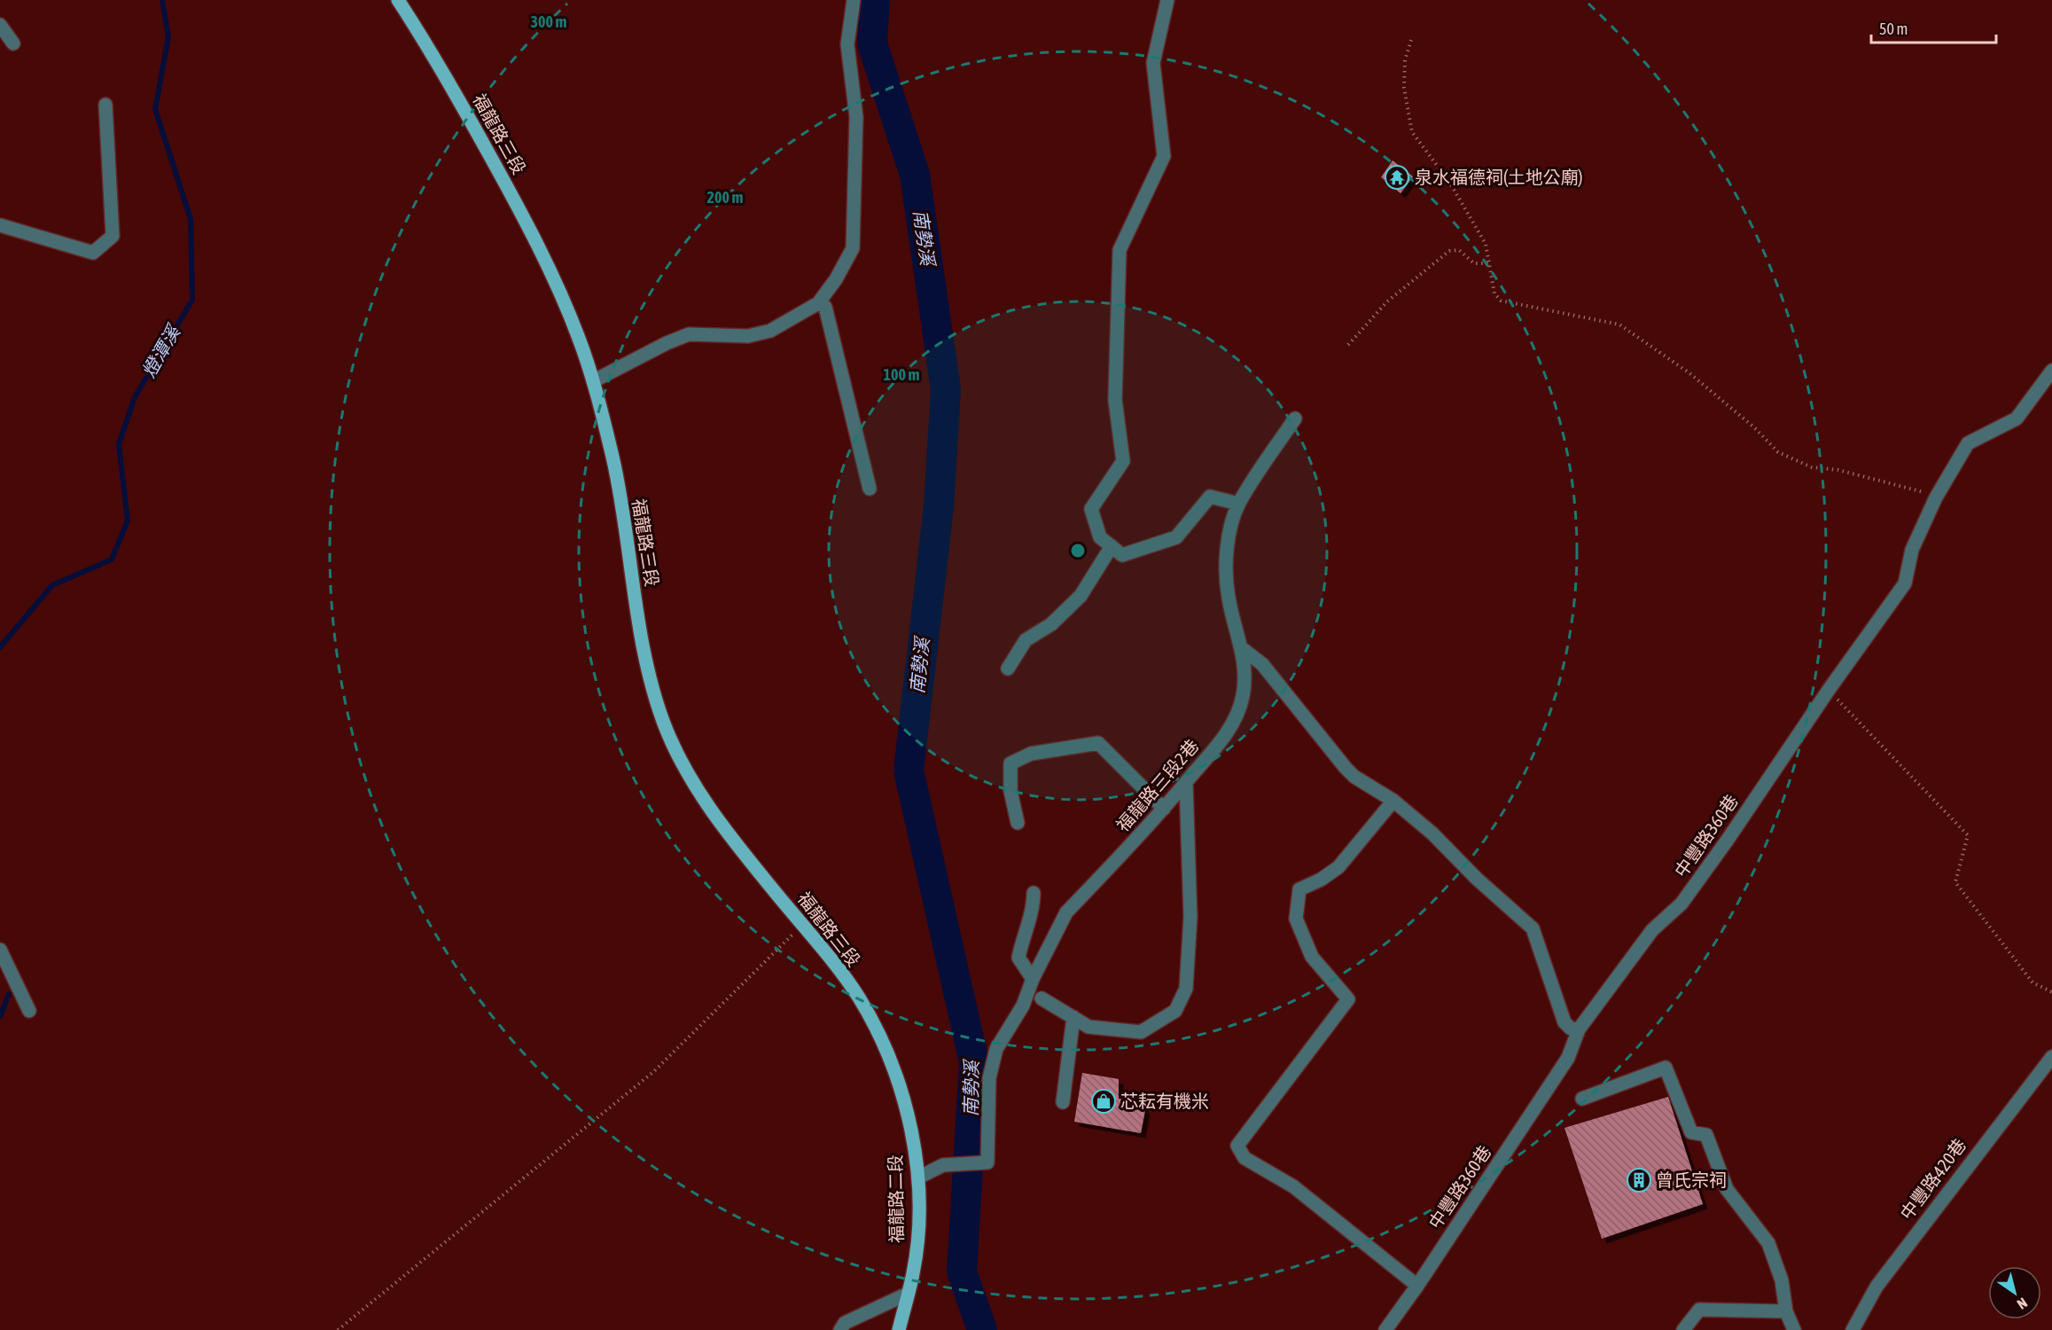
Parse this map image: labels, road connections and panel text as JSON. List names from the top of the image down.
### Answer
{
  "streets": {
    "main road": ["福龍路三段", "福龍路二段"],
    "street": ["福龍路三段2巷", "中豐路360巷", "中豐路420巷"]
  },
  "crossings": [
    ["福龍路三段", "福龍路二段"],
    ["福龍路三段2巷", "福龍路二段"]
  ],
  "water": ["南勢溪", "燈潭溪"],
  "places": {
    "temple": ["泉水福德祠(土地公廟)"],
    "shop": ["芯耘有機米"],
    "building": ["曾氏宗祠"]
  },
  "scale_bar": "50 m",
  "north": "bottom right",
  "rings": ["300 m", "200 m", "100 m"]
}
